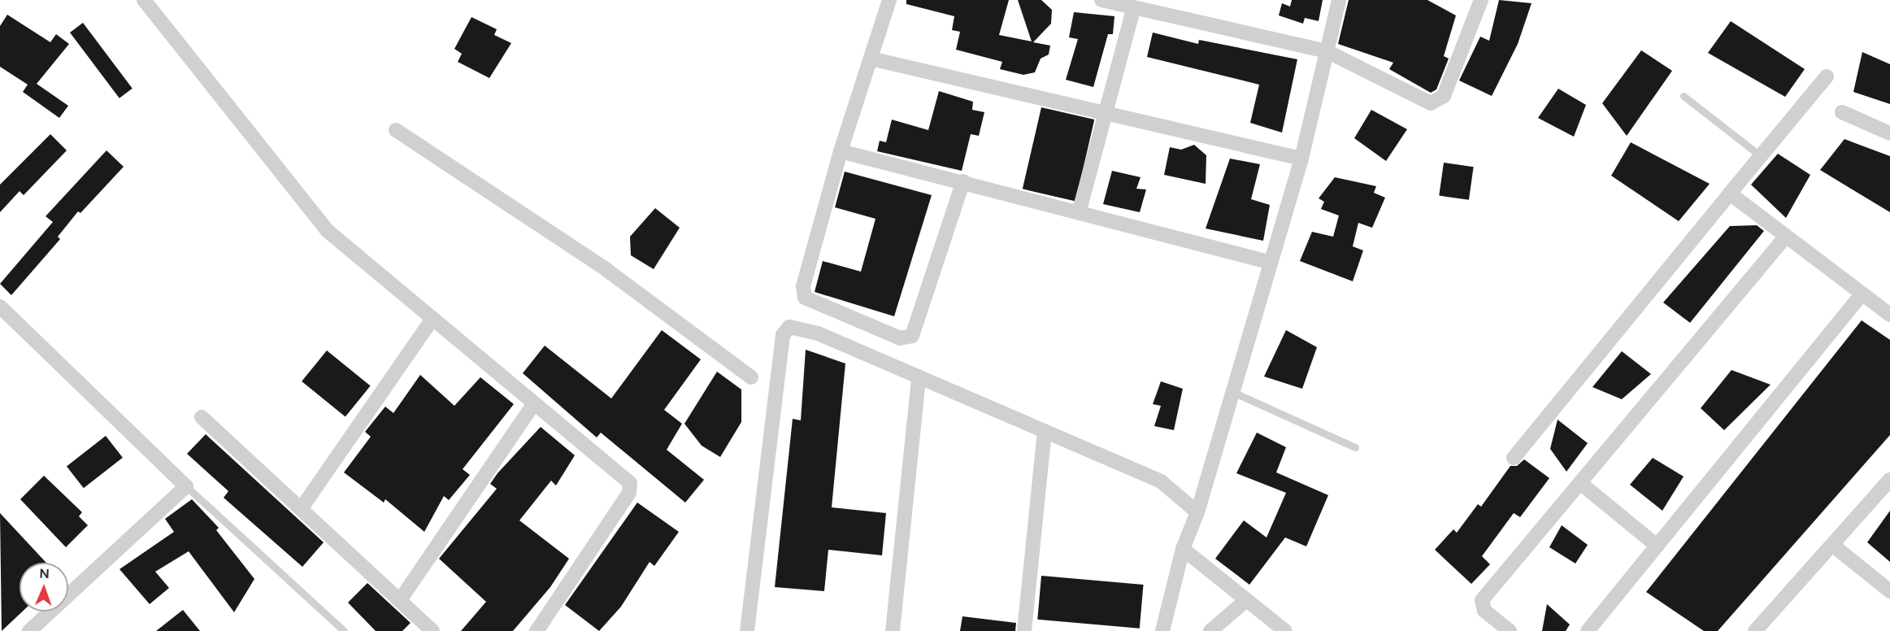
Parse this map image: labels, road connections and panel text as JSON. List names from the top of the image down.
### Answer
{
  "north": "top"
}
